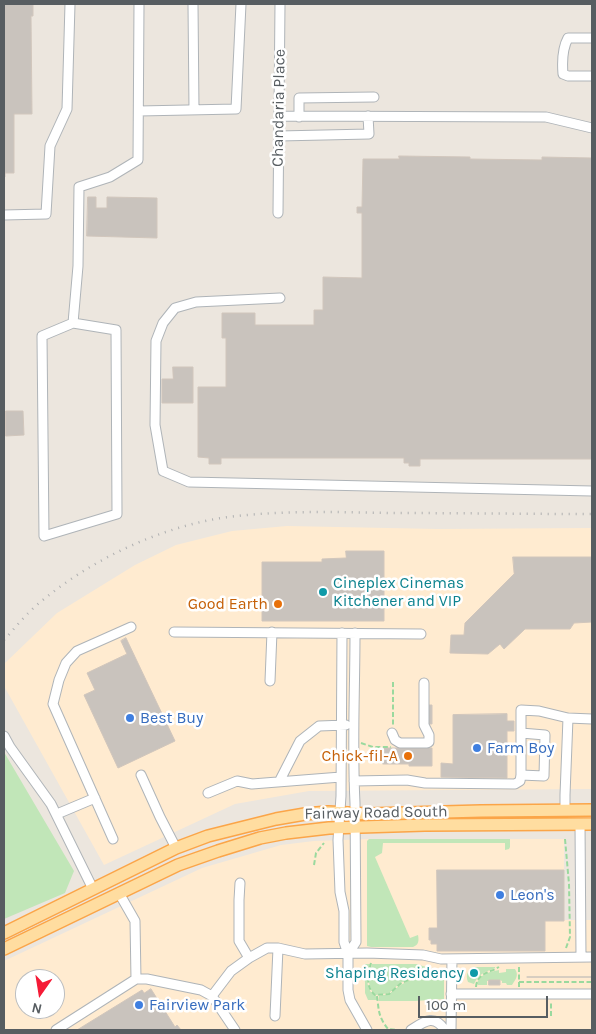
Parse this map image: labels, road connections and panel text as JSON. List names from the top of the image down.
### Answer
{
  "streets": {
    "main road": ["Fairway Road South"],
    "street": ["Chandaria Place"]
  },
  "places": [
    "Cineplex Cinemas Kitchener and VIP",
    "Good Earth",
    "Best Buy",
    "Farm Boy",
    "Chick-fil-A",
    "Leon's",
    "Shaping Residency",
    "Fairview Park"
  ],
  "scale_bar": "100 m",
  "north": "bottom"
}
